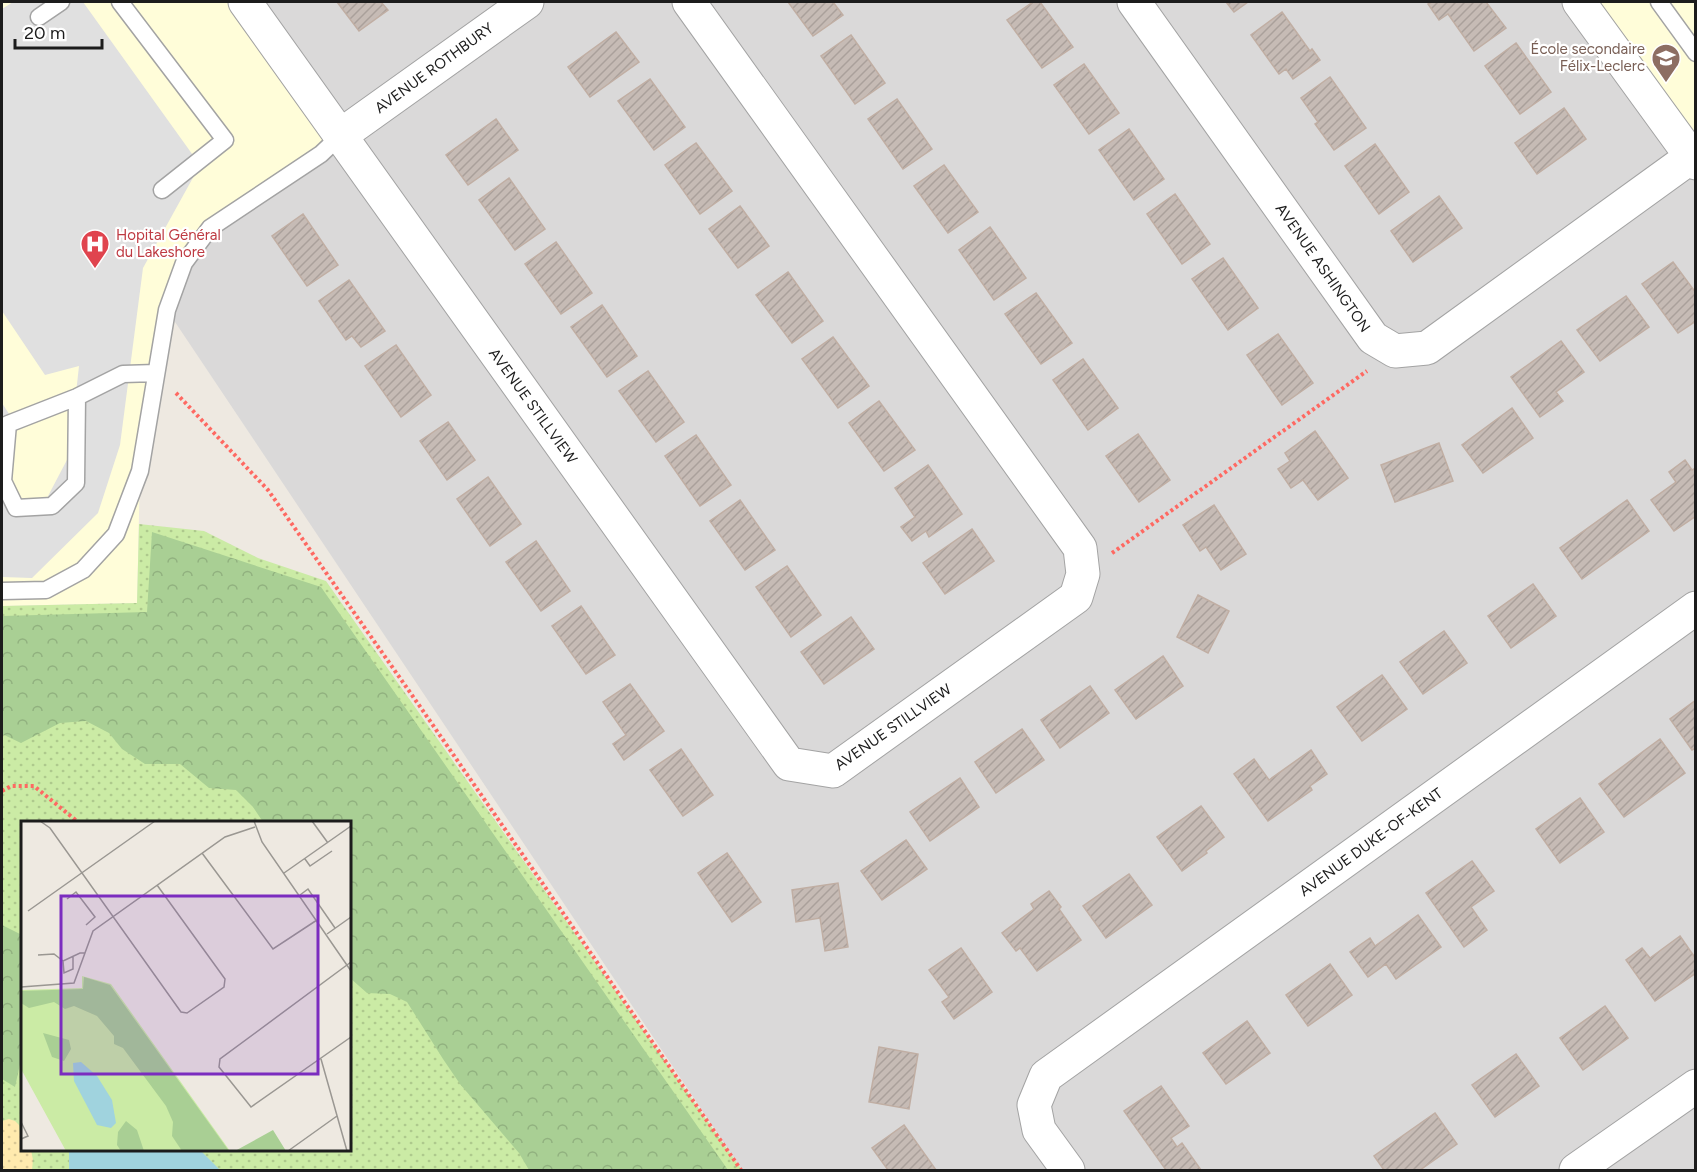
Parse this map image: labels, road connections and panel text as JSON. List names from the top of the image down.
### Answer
{
  "streets": {
    "street": [
      "AVENUE ROTHBURY",
      "AVENUE ASHINGTON",
      "AVENUE STILLVIEW",
      "AVENUE DUKE-OF-KENT"
    ]
  },
  "crossings": [
    ["AVENUE ROTHBURY", "AVENUE STILLVIEW"]
  ],
  "places": {
    "school or university": ["École secondaire Félix-Leclerc"],
    "hospital": ["Hopital Général du Lakeshore"]
  },
  "scale_bar": "20 m"
}
